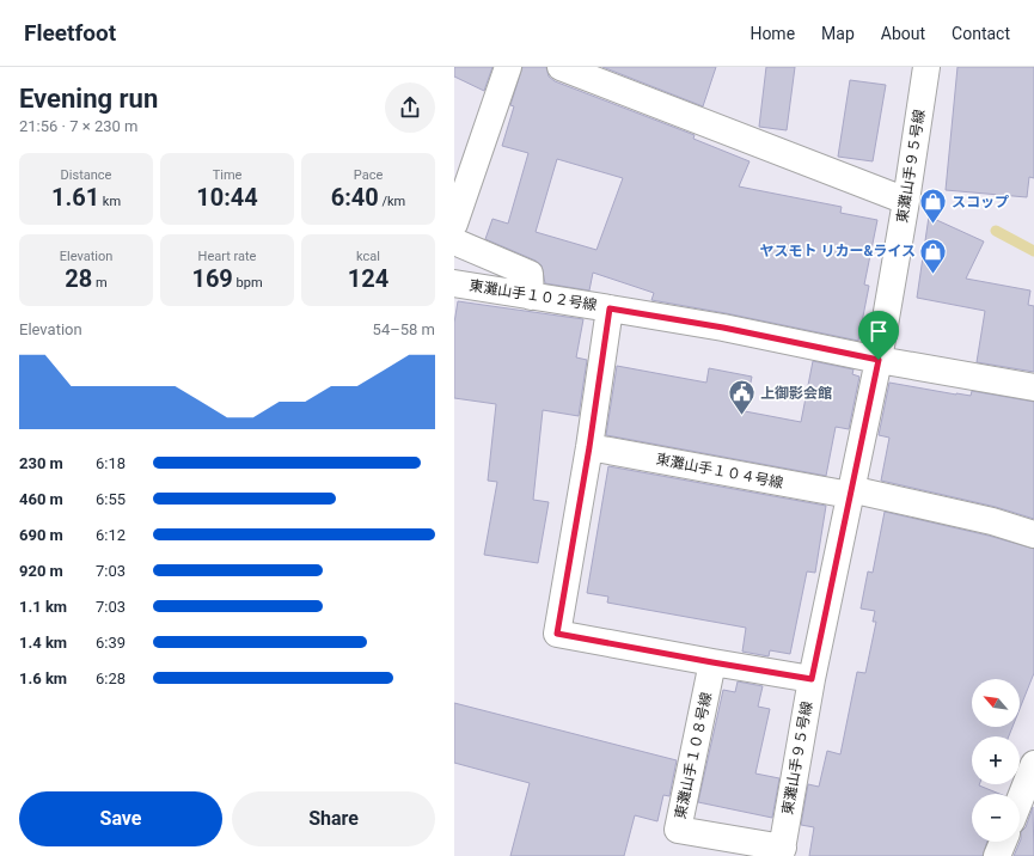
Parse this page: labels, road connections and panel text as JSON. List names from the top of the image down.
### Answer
{
  "streets": {
    "street": [
      "東灘山手９５号線",
      "東灘山手１０２号線",
      "東灘山手１０４号線",
      "東灘山手１０８号線"
    ]
  },
  "crossings": [
    ["東灘山手９５号線", "東灘山手１０２号線"],
    ["東灘山手９５号線", "東灘山手１０４号線"],
    ["東灘山手９５号線", "東灘山手１０８号線"]
  ],
  "places": {
    "shop": ["スコップ", "ヤスモト リカー&ライス"],
    "public building": ["上御影会館"]
  },
  "north": "top left",
  "page": {
    "header": "Fleetfoot",
    "nav": [
      "Home",
      "Map",
      "About",
      "Contact"
    ],
    "heading": ["Evening run", "21:56 · 7 × 230 m"],
    "stats": [
      ["Distance", "1.61 km"],
      ["Time", "10:44"],
      ["Pace", "6:40 /km"],
      ["Elevation", "28 m"],
      ["Heart rate", "169 bpm"],
      ["kcal", "124"]
    ],
    "chart": ["Elevation", "54–58 m"],
    "list": [
      {
        "name": "230 m",
        "note": "6:18"
      },
      {
        "name": "460 m",
        "note": "6:55"
      },
      {
        "name": "690 m",
        "note": "6:12"
      },
      {
        "name": "920 m",
        "note": "7:03"
      },
      {
        "name": "1.1 km",
        "note": "7:03"
      },
      {
        "name": "1.4 km",
        "note": "6:39"
      },
      {
        "name": "1.6 km",
        "note": "6:28"
      }
    ],
    "map_buttons": ["+", "−"],
    "buttons": ["Save", "Share"]
  }
}
